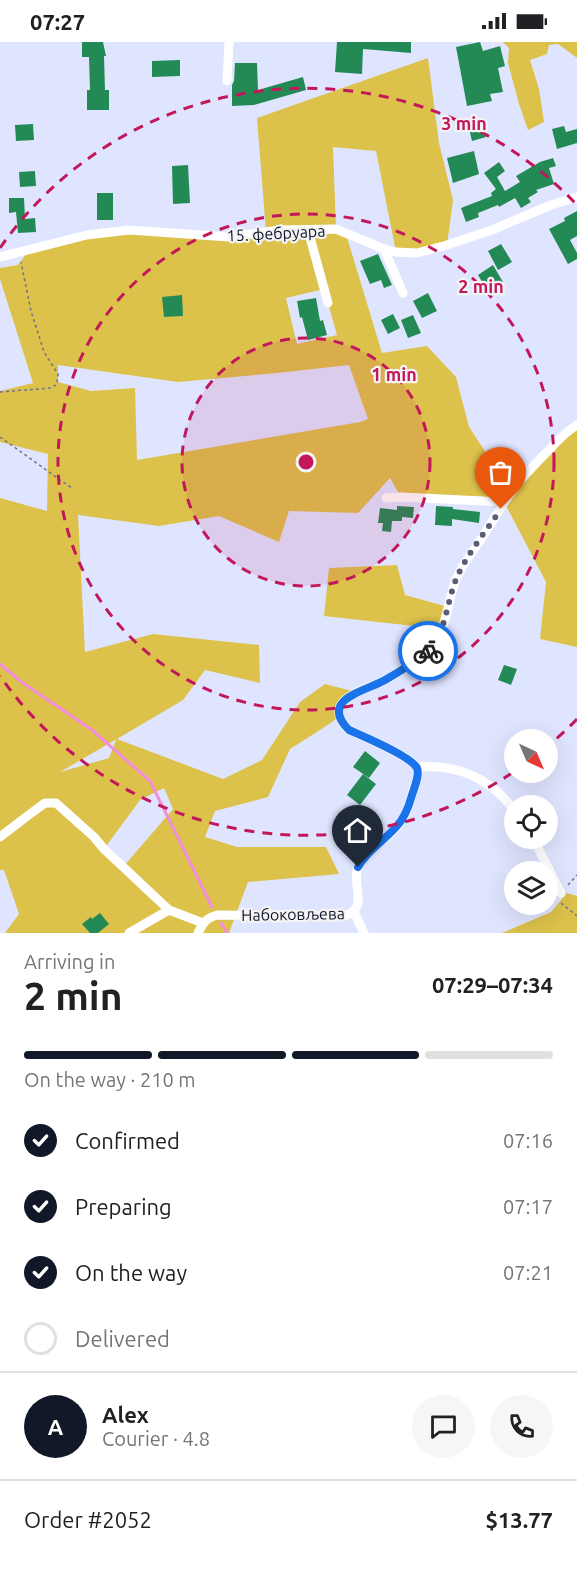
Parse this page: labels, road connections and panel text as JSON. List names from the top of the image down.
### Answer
{
  "streets": {
    "street": ["15. фебруара", "Набоковљева"]
  },
  "north": "bottom right",
  "page": {
    "status": "07:27",
    "heading": ["2 min", "Arriving in", "07:29–07:34"],
    "panel": [
      "Alex",
      "Courier · 4.8",
      "Order #2052",
      "$13.77"
    ],
    "bar": "On the way · 210 m",
    "list": [
      ["Confirmed", "07:16"],
      ["Preparing", "07:17"],
      ["On the way", "07:21"],
      "Delivered"
    ],
    "round": "A"
  },
  "rings": ["3 min", "2 min", "1 min"]
}
